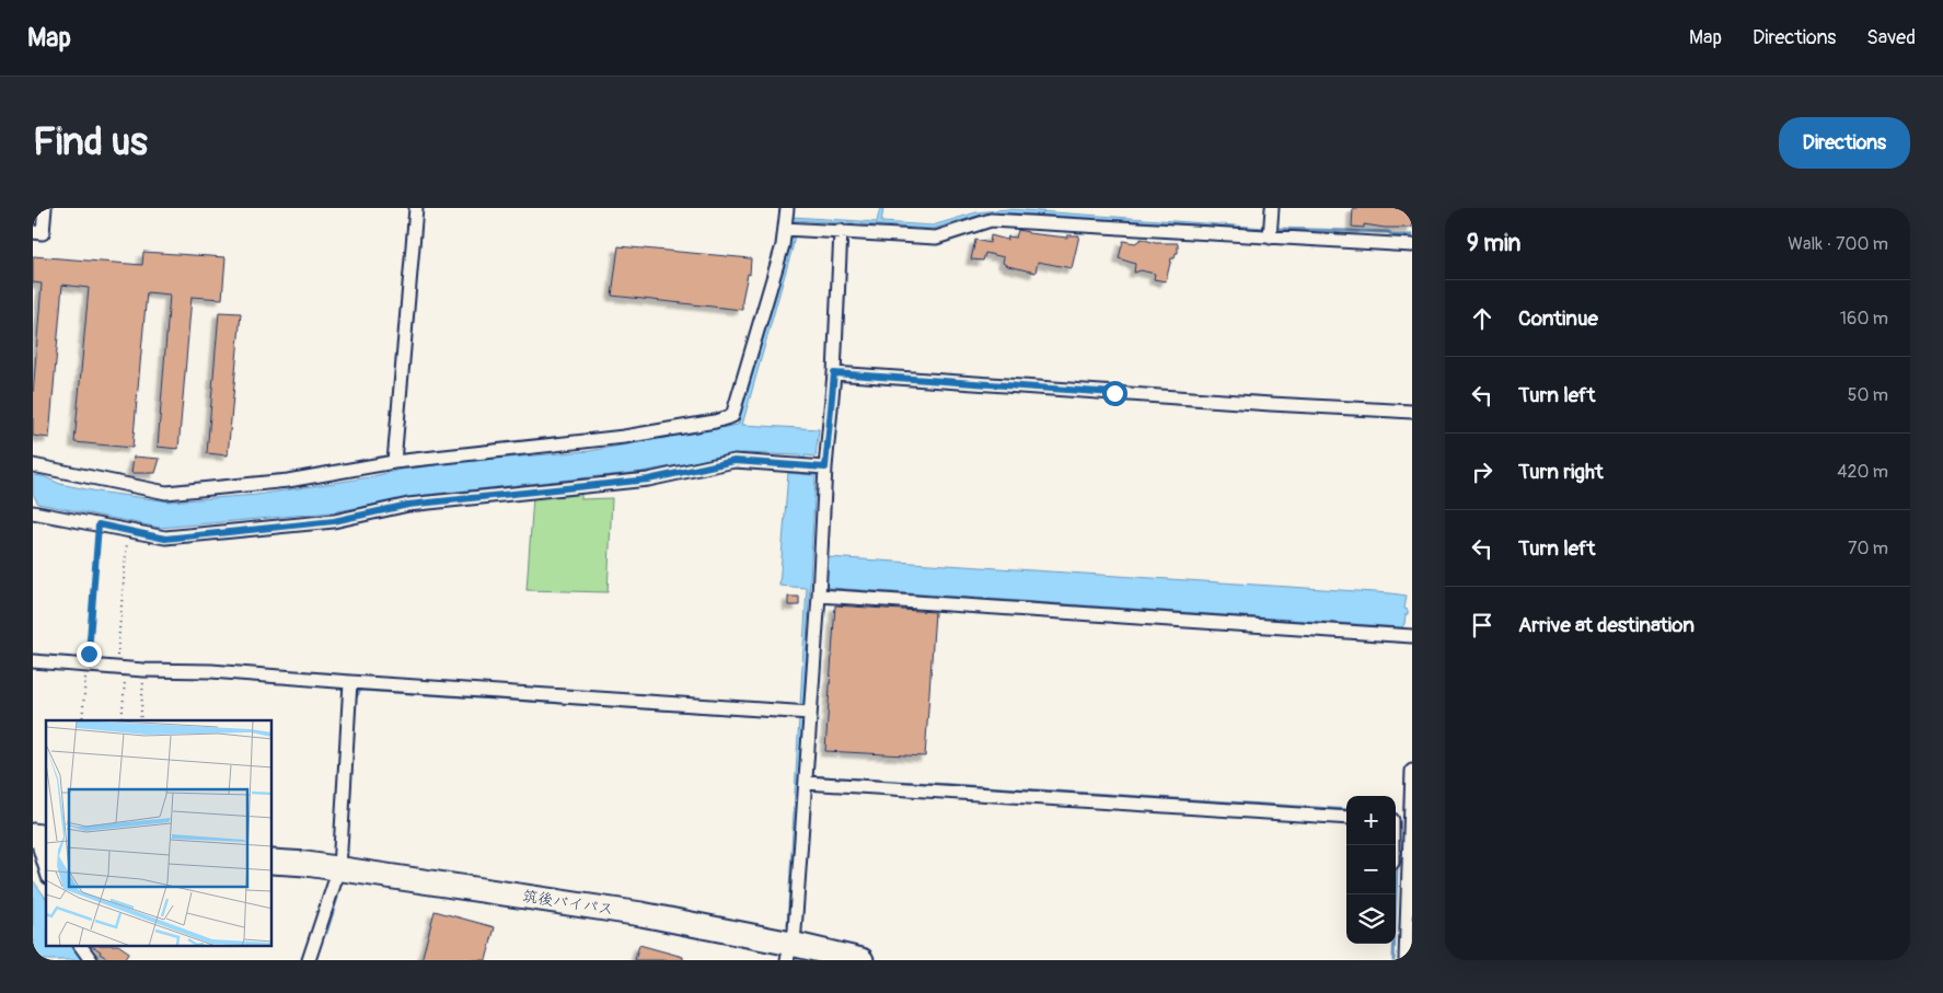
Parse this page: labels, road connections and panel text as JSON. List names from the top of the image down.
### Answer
{
  "streets": {
    "highway": ["筑後バイパス"]
  },
  "page": {
    "header": "Map",
    "nav": ["Map", "Directions", "Saved"],
    "buttons": "Directions",
    "title": "Find us",
    "heading": ["9 min", "Walk · 700 m"],
    "list": [
      ["Continue", "160 m"],
      ["Turn left", "50 m"],
      ["Turn right", "420 m"],
      ["Turn left", "70 m"],
      "Arrive at destination"
    ],
    "map_buttons": ["+", "−"]
  }
}
